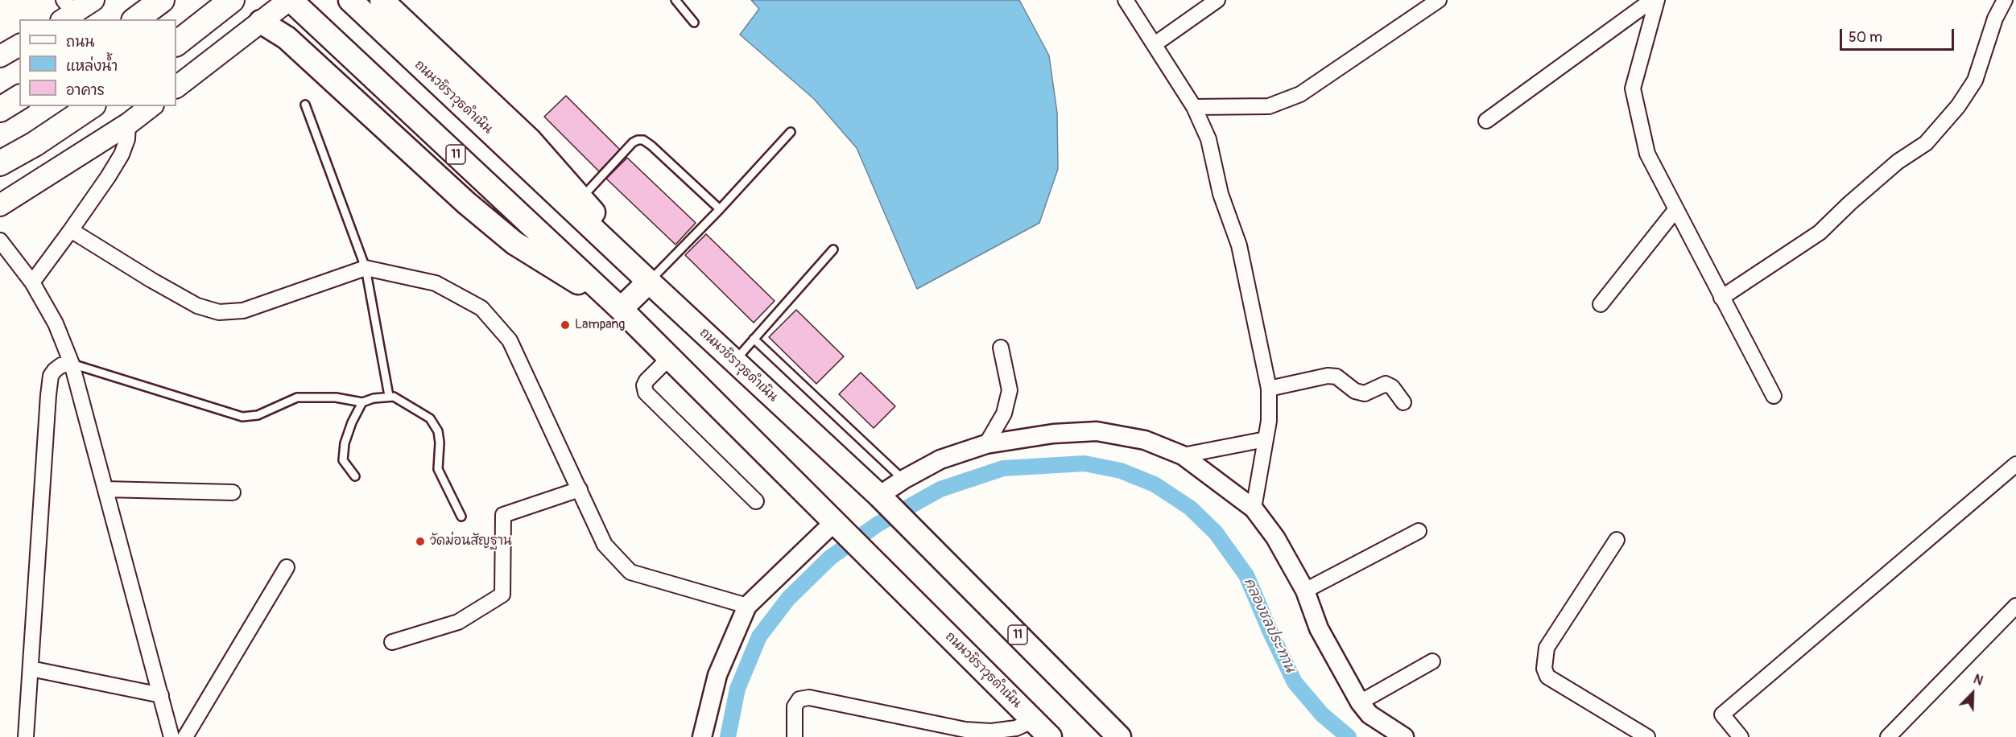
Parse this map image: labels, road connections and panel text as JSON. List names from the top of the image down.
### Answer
{
  "streets": {
    "main road": ["ถนนวชิราวุธดำเนิน", "11"]
  },
  "water": ["คลองชลประทาน"],
  "places": ["Lampang", "วัดม่อนสัญฐาน"],
  "legend": ["ถนน", "แหล่งน้ำ", "อาคาร"],
  "scale_bar": "50 m",
  "north": "top right"
}
